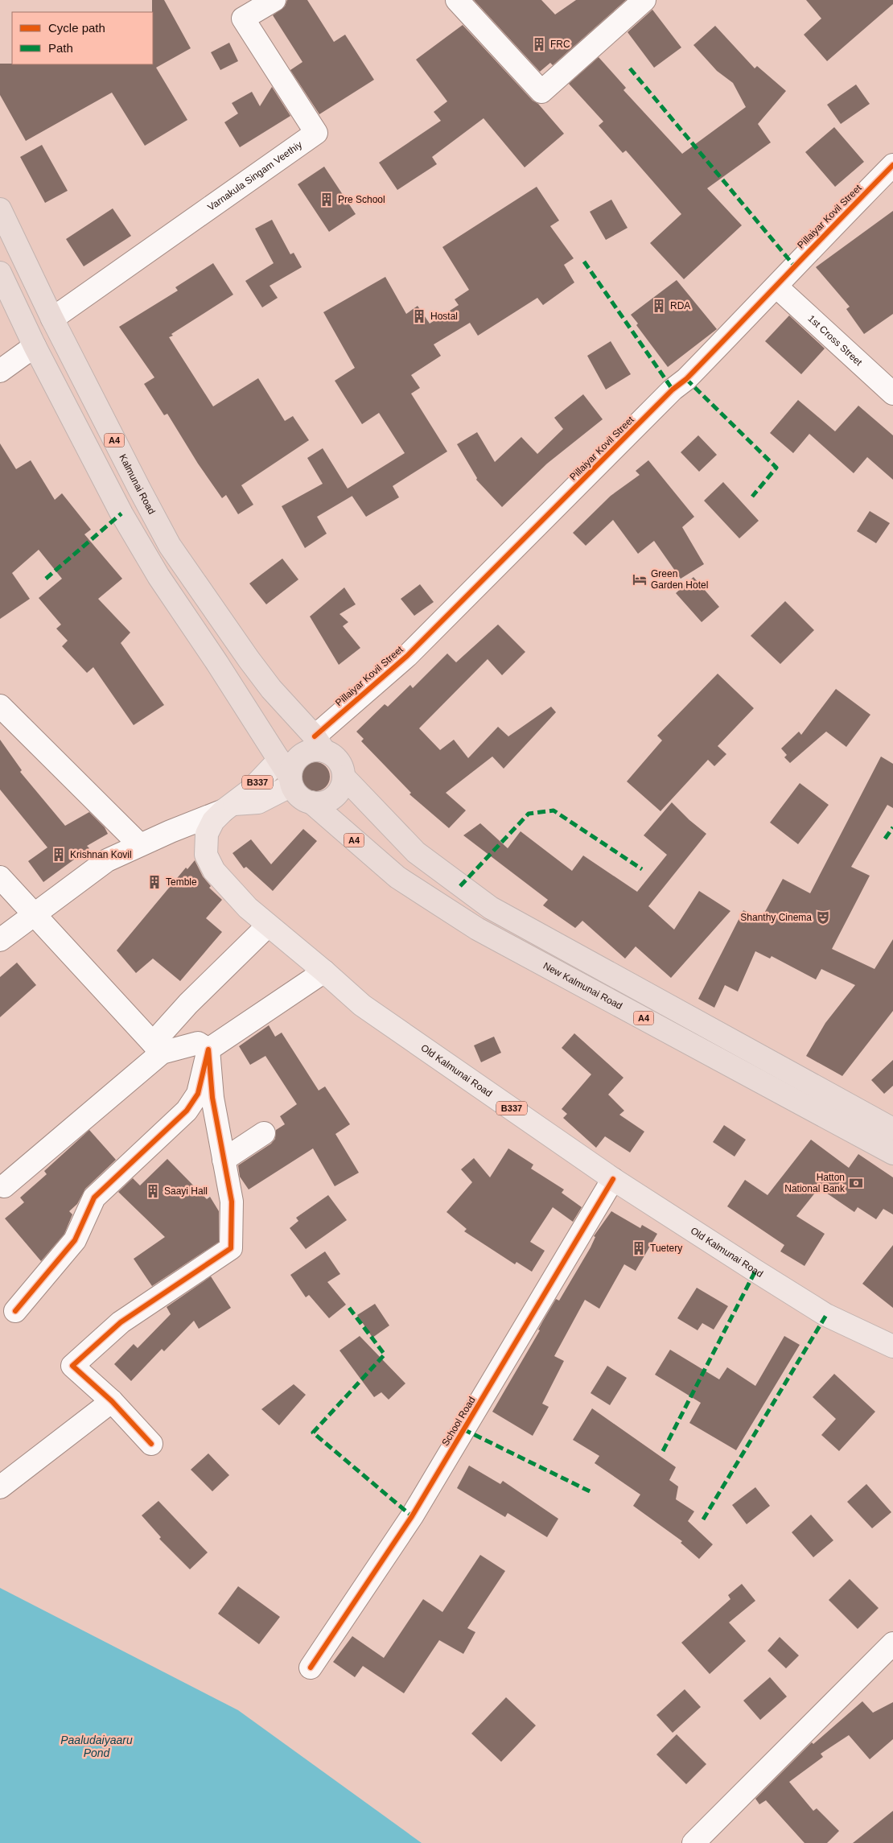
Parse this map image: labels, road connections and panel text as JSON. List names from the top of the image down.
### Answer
{
  "streets": {
    "highway": ["A4", "Kalmunai Road", "New Kalmunai Road"],
    "main road": ["B337", "Old Kalmunai Road"],
    "street": [
      "Varnakula Singam Veethiy",
      "Pillaiyar Kovil Street",
      "1st Cross Street",
      "School Road"
    ]
  },
  "crossings": [
    ["Varnakula Singam Veethiy", "Kalmunai Road"],
    ["Pillaiyar Kovil Street", "1st Cross Street"],
    ["Pillaiyar Kovil Street", "A4"],
    ["Pillaiyar Kovil Street", "Kalmunai Road"],
    ["Pillaiyar Kovil Street", "B337"],
    ["Pillaiyar Kovil Street", "New Kalmunai Road"],
    ["Pillaiyar Kovil Street", "Old Kalmunai Road"],
    ["A4", "Kalmunai Road"],
    ["A4", "B337"],
    ["A4", "New Kalmunai Road"],
    ["A4", "Old Kalmunai Road"],
    ["Kalmunai Road", "B337"],
    ["Kalmunai Road", "New Kalmunai Road"],
    ["Kalmunai Road", "Old Kalmunai Road"],
    ["B337", "New Kalmunai Road"],
    ["B337", "Old Kalmunai Road"],
    ["New Kalmunai Road", "Old Kalmunai Road"],
    ["Old Kalmunai Road", "School Road"]
  ],
  "water": ["Paaludaiyaaru Pond"],
  "places": {
    "building": [
      "FRC",
      "Pre School",
      "RDA",
      "Hostal",
      "Krishnan Kovil",
      "Temble",
      "Saayi Hall",
      "Tuetery"
    ],
    "hotel": ["Green Garden Hotel"],
    "theatre": ["Shanthy Cinema"],
    "bank": ["Hatton National Bank"]
  },
  "legend": ["Cycle path", "Path"]
}
